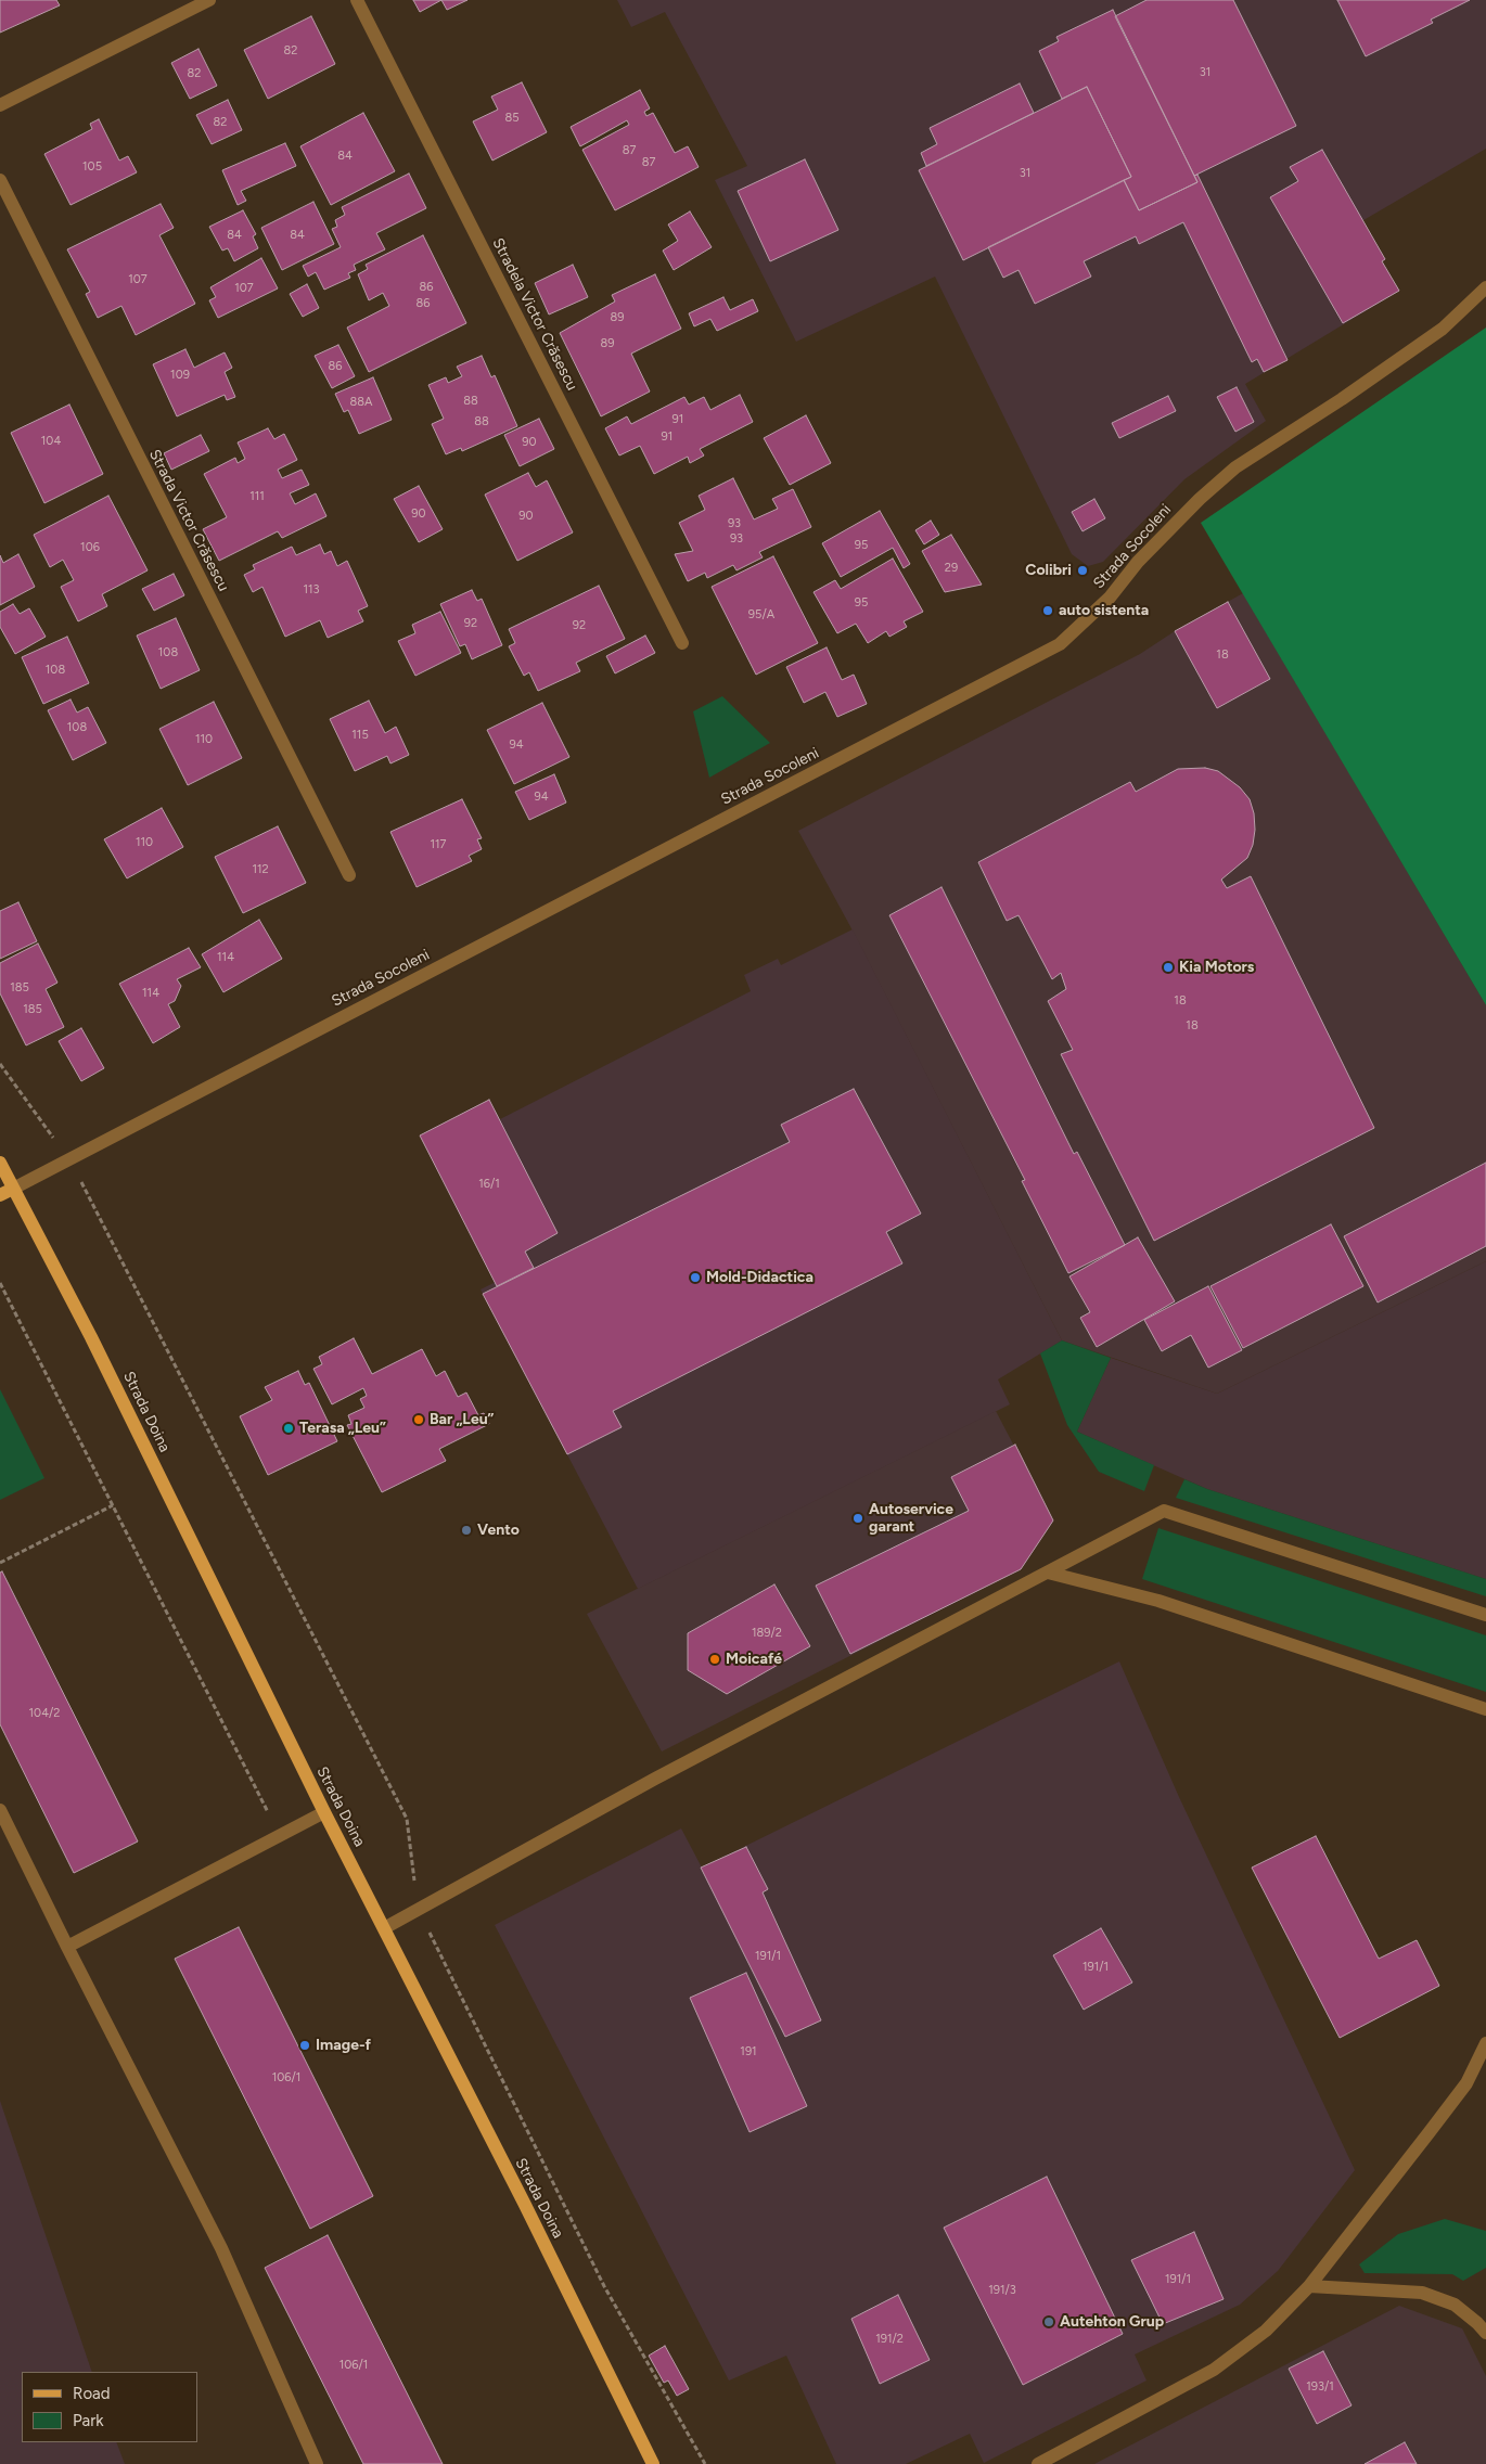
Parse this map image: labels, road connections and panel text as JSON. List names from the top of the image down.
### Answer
{
  "streets": {
    "main road": ["Strada Socoleni", "Strada Doina"],
    "street": ["Stradela Victor Crăsescu", "Strada Victor Crăsescu"]
  },
  "crossings": [
    ["Strada Socoleni", "Strada Doina"]
  ],
  "places": [
    "Colibri",
    "auto sistenta",
    "Kia Motors",
    "Mold-Didactica",
    "Bar „Leu”",
    "Terasa „Leu”",
    "Autoservice garant",
    "Vento",
    "Moicafé",
    "Image-f",
    "Autehton Grup"
  ],
  "house_numbers": [
    "82",
    "31",
    "82",
    "85",
    "82",
    "87",
    "84",
    "87",
    "105",
    "31",
    "84",
    "84",
    "107",
    "86",
    "107",
    "86",
    "89",
    "89",
    "86",
    "109",
    "88",
    "88A",
    "91",
    "88",
    "91",
    "104",
    "90",
    "111",
    "90",
    "90",
    "93",
    "93",
    "95",
    "106",
    "29",
    "113",
    "95",
    "95/A",
    "92",
    "92",
    "108",
    "18",
    "108",
    "108",
    "115",
    "110",
    "94",
    "94",
    "110",
    "117",
    "112",
    "114",
    "185",
    "114",
    "18",
    "185",
    "18",
    "16/1",
    "189/2",
    "104/2",
    "191/1",
    "191/1",
    "191",
    "106/1",
    "191/1",
    "191/3",
    "191/2",
    "106/1",
    "193/1"
  ],
  "legend": ["Road", "Park"]
}
